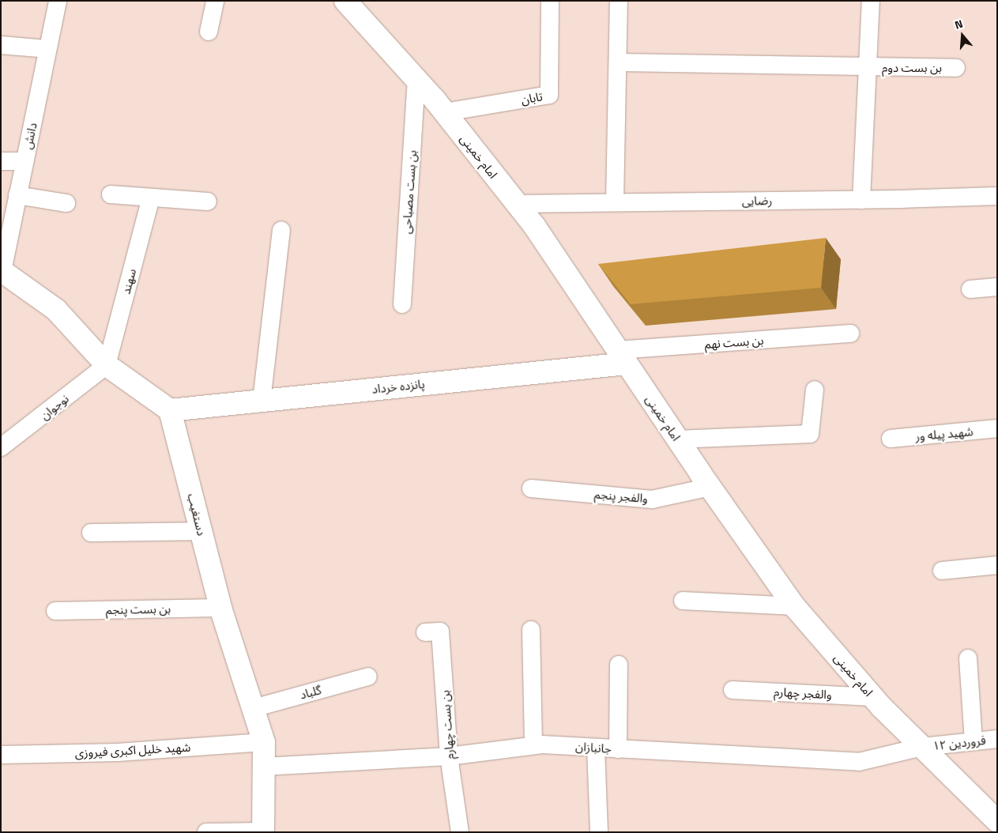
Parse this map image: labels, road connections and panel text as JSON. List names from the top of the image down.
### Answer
{
  "streets": {
    "street": [
      "بن بست دوم",
      "تابان",
      "دانش",
      "امام خمینی",
      "بن بست مصباحی",
      "رضایی",
      "سهند",
      "بن بست نهم",
      "پانزده خرداد",
      "نوجوان",
      "شهید پیله ور",
      "والفجر پنجم",
      "دستغیب",
      "بن بست پنجم",
      "گلباد",
      "والفجر چهارم",
      "بن بست چهارم",
      "۱۲ فروردین",
      "جانبازان",
      "شهید خلیل اکبری فیروزی"
    ]
  },
  "crossings": [
    ["تابان", "امام خمینی"],
    ["امام خمینی", "بن بست مصباحی"],
    ["امام خمینی", "رضایی"],
    ["امام خمینی", "بن بست نهم"],
    ["امام خمینی", "پانزده خرداد"],
    ["امام خمینی", "والفجر پنجم"],
    ["امام خمینی", "والفجر چهارم"],
    ["امام خمینی", "۱۲ فروردین"],
    ["امام خمینی", "جانبازان"],
    ["سهند", "نوجوان"],
    ["بن بست نهم", "پانزده خرداد"],
    ["پانزده خرداد", "دستغیب"],
    ["دستغیب", "بن بست پنجم"],
    ["دستغیب", "گلباد"],
    ["دستغیب", "جانبازان"],
    ["دستغیب", "شهید خلیل اکبری فیروزی"],
    ["بن بست چهارم", "جانبازان"],
    ["۱۲ فروردین", "جانبازان"]
  ],
  "north": "top"
}
